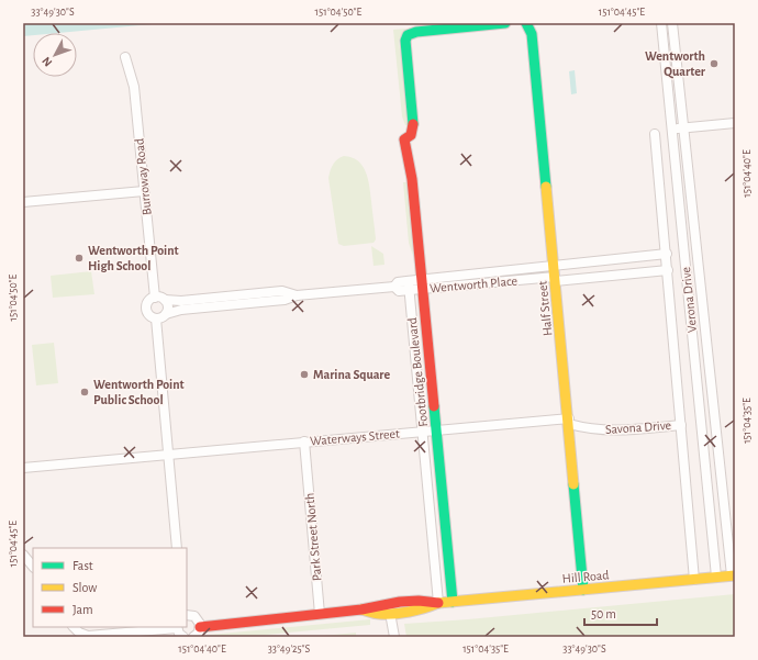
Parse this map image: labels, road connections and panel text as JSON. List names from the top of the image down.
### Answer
{
  "streets": {
    "street": [
      "Burroway Road",
      "Wentworth Place",
      "Verona Drive",
      "Half Street",
      "Footbridge Boulevard",
      "Savona Drive",
      "Waterways Street",
      "Park Street North",
      "Hill Road"
    ]
  },
  "crossings": [
    ["Burroway Road", "Wentworth Place"],
    ["Wentworth Place", "Verona Drive"],
    ["Wentworth Place", "Half Street"],
    ["Wentworth Place", "Footbridge Boulevard"],
    ["Verona Drive", "Savona Drive"],
    ["Verona Drive", "Hill Road"],
    ["Half Street", "Savona Drive"],
    ["Half Street", "Waterways Street"],
    ["Half Street", "Hill Road"],
    ["Footbridge Boulevard", "Waterways Street"],
    ["Footbridge Boulevard", "Hill Road"],
    ["Savona Drive", "Waterways Street"],
    ["Waterways Street", "Park Street North"],
    ["Park Street North", "Hill Road"]
  ],
  "places": [
    "Wentworth Quarter",
    "Wentworth Point High School",
    "Marina Square",
    "Wentworth Point Public School"
  ],
  "legend": ["Fast", "Slow", "Jam"],
  "scale_bar": "50 m",
  "north": "bottom left",
  "coordinates": [
    "33°49'30\"S",
    "151°04'50\"E",
    "151°04'45\"E",
    "151°04'40\"E",
    "151°04'35\"E",
    "33°49'25\"S"
  ]
}
